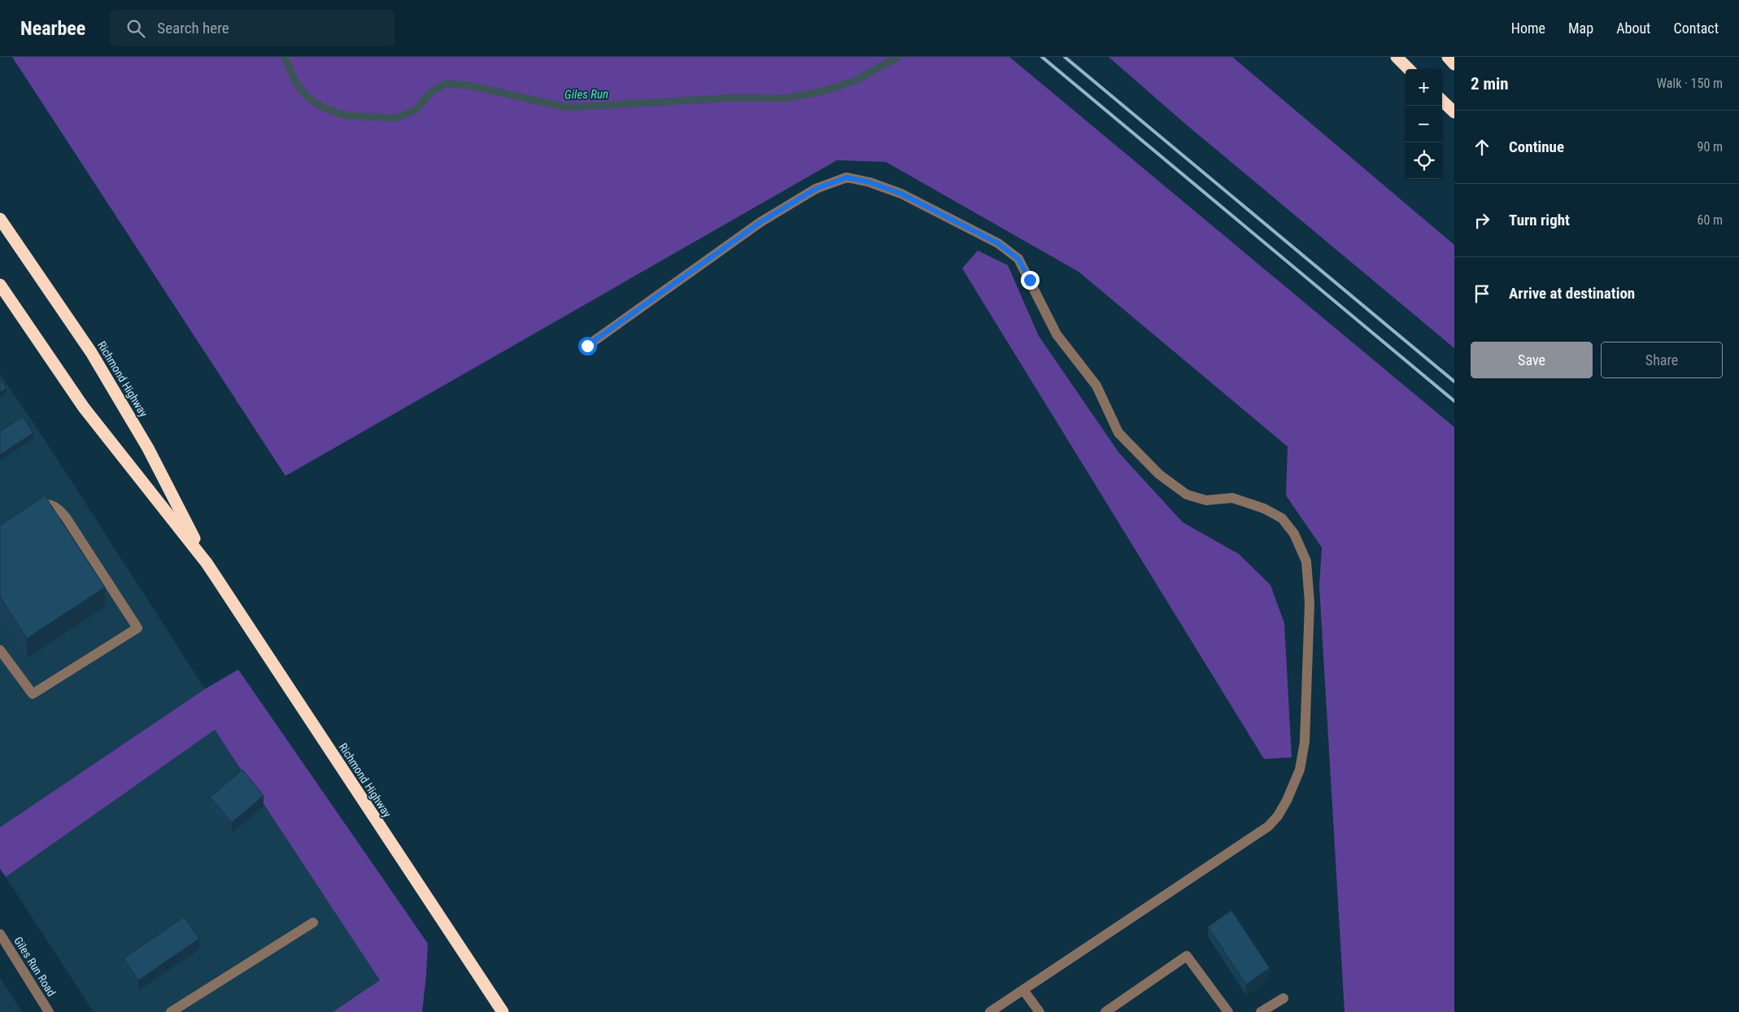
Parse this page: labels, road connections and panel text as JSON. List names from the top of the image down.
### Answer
{
  "streets": {
    "highway": ["Richmond Highway"],
    "street": ["Giles Run Road"]
  },
  "water": ["Giles Run"],
  "page": {
    "header": "Nearbee",
    "search": "Search here",
    "nav": [
      "Home",
      "Map",
      "About",
      "Contact"
    ],
    "heading": ["2 min", "Walk · 150 m"],
    "map_buttons": ["+", "−"],
    "list": [
      ["Continue", "90 m"],
      ["Turn right", "60 m"],
      "Arrive at destination"
    ],
    "buttons": ["Save", "Share"]
  }
}
